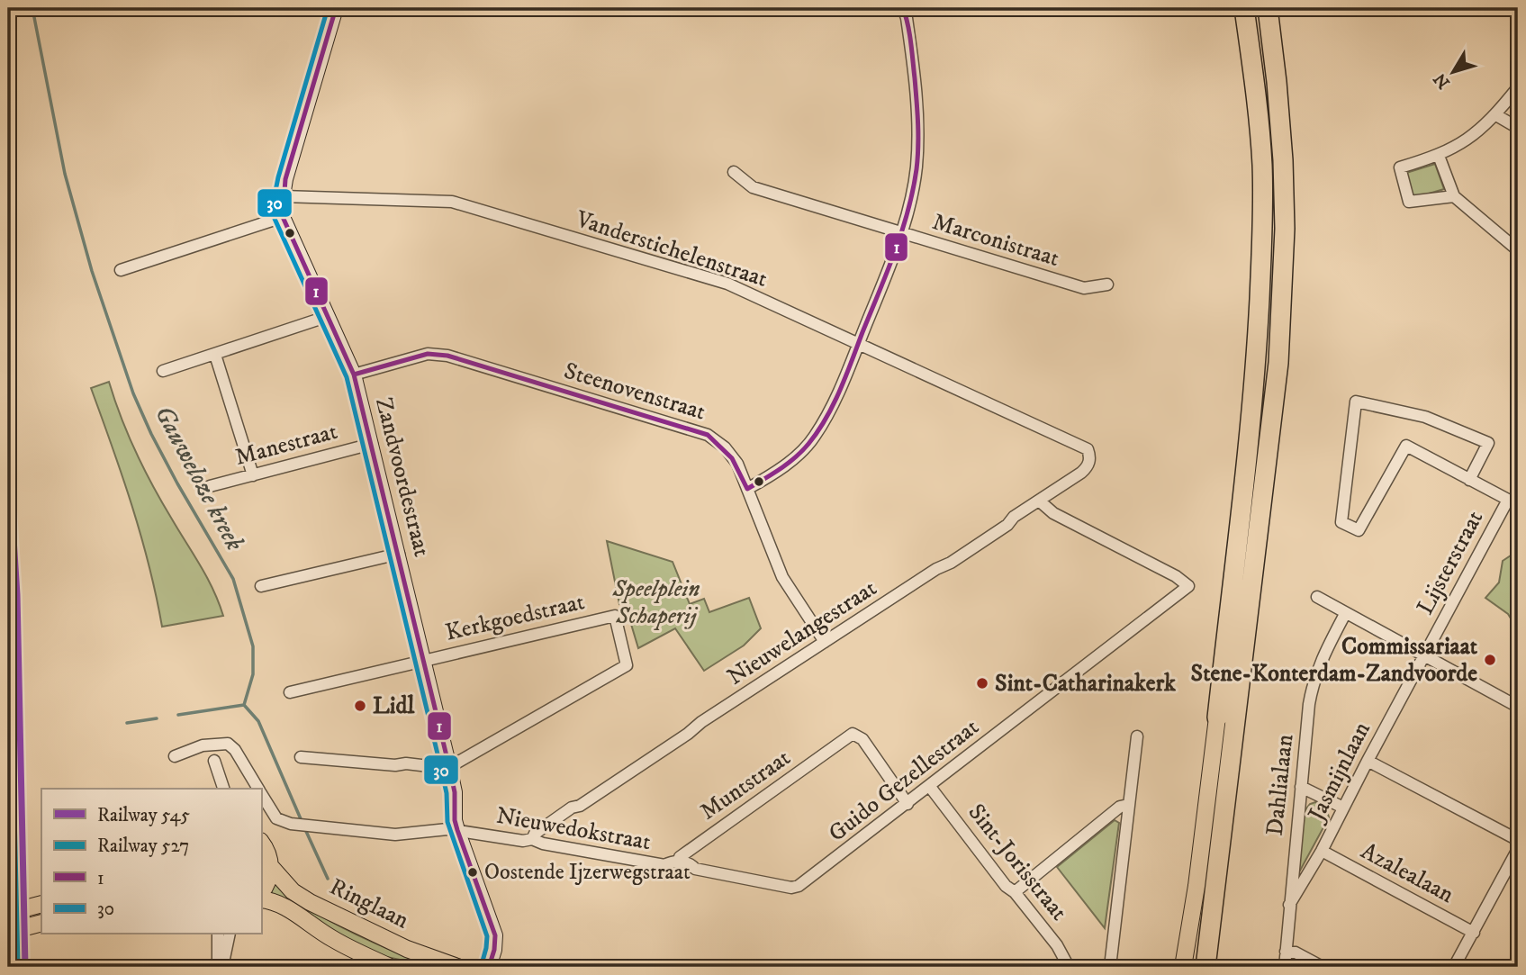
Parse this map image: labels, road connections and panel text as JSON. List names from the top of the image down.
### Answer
{
  "streets": {
    "main road": ["Zandvoordestraat", "Ringlaan"],
    "street": [
      "Marconistraat",
      "Vanderstichelenstraat",
      "Steenovenstraat",
      "Manestraat",
      "Lijsterstraat",
      "Kerkgoedstraat",
      "Nieuwelangestraat",
      "Jasmijnlaan",
      "Guido Gezellestraat",
      "Muntstraat",
      "Dahlialaan",
      "Nieuwedokstraat",
      "Sint-Jorisstraat",
      "Azalealaan"
    ]
  },
  "crossings": [
    ["Vanderstichelenstraat", "Zandvoordestraat"],
    ["Vanderstichelenstraat", "Nieuwelangestraat"],
    ["Steenovenstraat", "Zandvoordestraat"],
    ["Steenovenstraat", "Nieuwelangestraat"],
    ["Manestraat", "Zandvoordestraat"],
    ["Zandvoordestraat", "Kerkgoedstraat"],
    ["Zandvoordestraat", "Nieuwedokstraat"],
    ["Lijsterstraat", "Jasmijnlaan"],
    ["Nieuwelangestraat", "Guido Gezellestraat"],
    ["Nieuwelangestraat", "Nieuwedokstraat"],
    ["Jasmijnlaan", "Dahlialaan"],
    ["Jasmijnlaan", "Azalealaan"],
    ["Guido Gezellestraat", "Muntstraat"],
    ["Guido Gezellestraat", "Nieuwedokstraat"],
    ["Guido Gezellestraat", "Sint-Jorisstraat"],
    ["Muntstraat", "Nieuwedokstraat"]
  ],
  "water": ["Gauweloze kreek"],
  "parks": ["Speelplein Schaperij"],
  "places": [
    "Commissariaat Stene-Konterdam-Zandvoorde",
    "Sint-Catharinakerk",
    "Lidl",
    "Oostende Ijzerwegstraat"
  ],
  "lines": [
    "transit line 1",
    "transit line 30",
    "rail line 545",
    "rail line 527"
  ],
  "legend": [
    "Railway 545",
    "Railway 527",
    "1",
    "30"
  ],
  "north": "bottom left"
}
